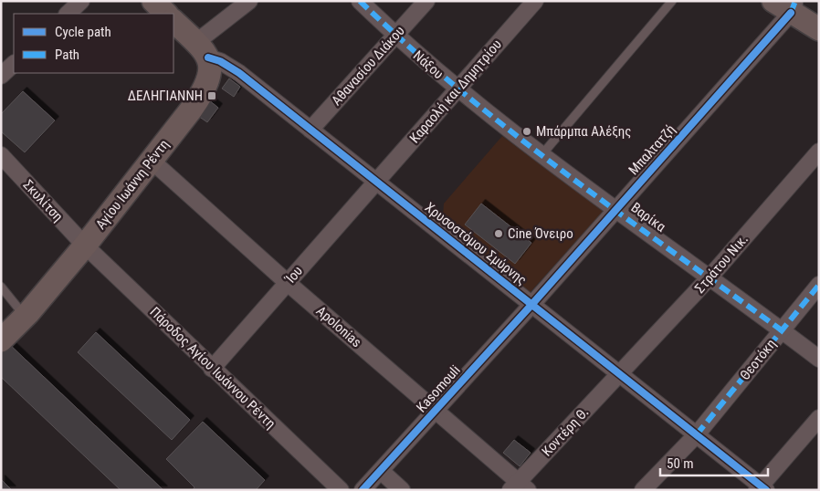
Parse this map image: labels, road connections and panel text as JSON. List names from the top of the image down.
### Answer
{
  "streets": {
    "street": [
      "Νάξου",
      "Αθανασίου Διάκου",
      "Καραολή και Δημητρίου",
      "Μπαλτατζή",
      "Αγίου Ιωάννη Ρέντη",
      "Σκυλίτση",
      "Βαρίκα",
      "Χρυσοστόμου Σμύρνης",
      "Στράτου Νικ.",
      "Ίου",
      "Apolonias",
      "Θεοτόκη",
      "Πάροδος Αγίου Ιωάννου Ρέντη",
      "Kasomouli",
      "Κοντέρη Θ."
    ]
  },
  "crossings": [
    ["Νάξου", "Αθανασίου Διάκου"],
    ["Νάξου", "Καραολή και Δημητρίου"],
    ["Νάξου", "Βαρίκα"],
    ["Αθανασίου Διάκου", "Χρυσοστόμου Σμύρνης"],
    ["Καραολή και Δημητρίου", "Βαρίκα"],
    ["Καραολή και Δημητρίου", "Χρυσοστόμου Σμύρνης"],
    ["Καραολή και Δημητρίου", "Ίου"],
    ["Μπαλτατζή", "Βαρίκα"],
    ["Μπαλτατζή", "Χρυσοστόμου Σμύρνης"],
    ["Μπαλτατζή", "Kasomouli"],
    ["Αγίου Ιωάννη Ρέντη", "Σκυλίτση"],
    ["Αγίου Ιωάννη Ρέντη", "Χρυσοστόμου Σμύρνης"],
    ["Αγίου Ιωάννη Ρέντη", "Apolonias"],
    ["Αγίου Ιωάννη Ρέντη", "Πάροδος Αγίου Ιωάννου Ρέντη"],
    ["Σκυλίτση", "Πάροδος Αγίου Ιωάννου Ρέντη"],
    ["Βαρίκα", "Στράτου Νικ."],
    ["Βαρίκα", "Θεοτόκη"],
    ["Χρυσοστόμου Σμύρνης", "Στράτου Νικ."],
    ["Χρυσοστόμου Σμύρνης", "Ίου"],
    ["Χρυσοστόμου Σμύρνης", "Θεοτόκη"],
    ["Χρυσοστόμου Σμύρνης", "Kasomouli"],
    ["Χρυσοστόμου Σμύρνης", "Κοντέρη Θ."],
    ["Στράτου Νικ.", "Κοντέρη Θ."],
    ["Ίου", "Apolonias"],
    ["Ίου", "Πάροδος Αγίου Ιωάννου Ρέντη"],
    ["Apolonias", "Kasomouli"],
    ["Apolonias", "Κοντέρη Θ."]
  ],
  "places": {
    "transit": ["ΔΕΛΗΓΙΑΝΝΗ"],
    "other": ["Μπάρμπα Αλέξης", "Cine Όνειρο"]
  },
  "legend": ["Cycle path", "Path"],
  "scale_bar": "50 m"
}
